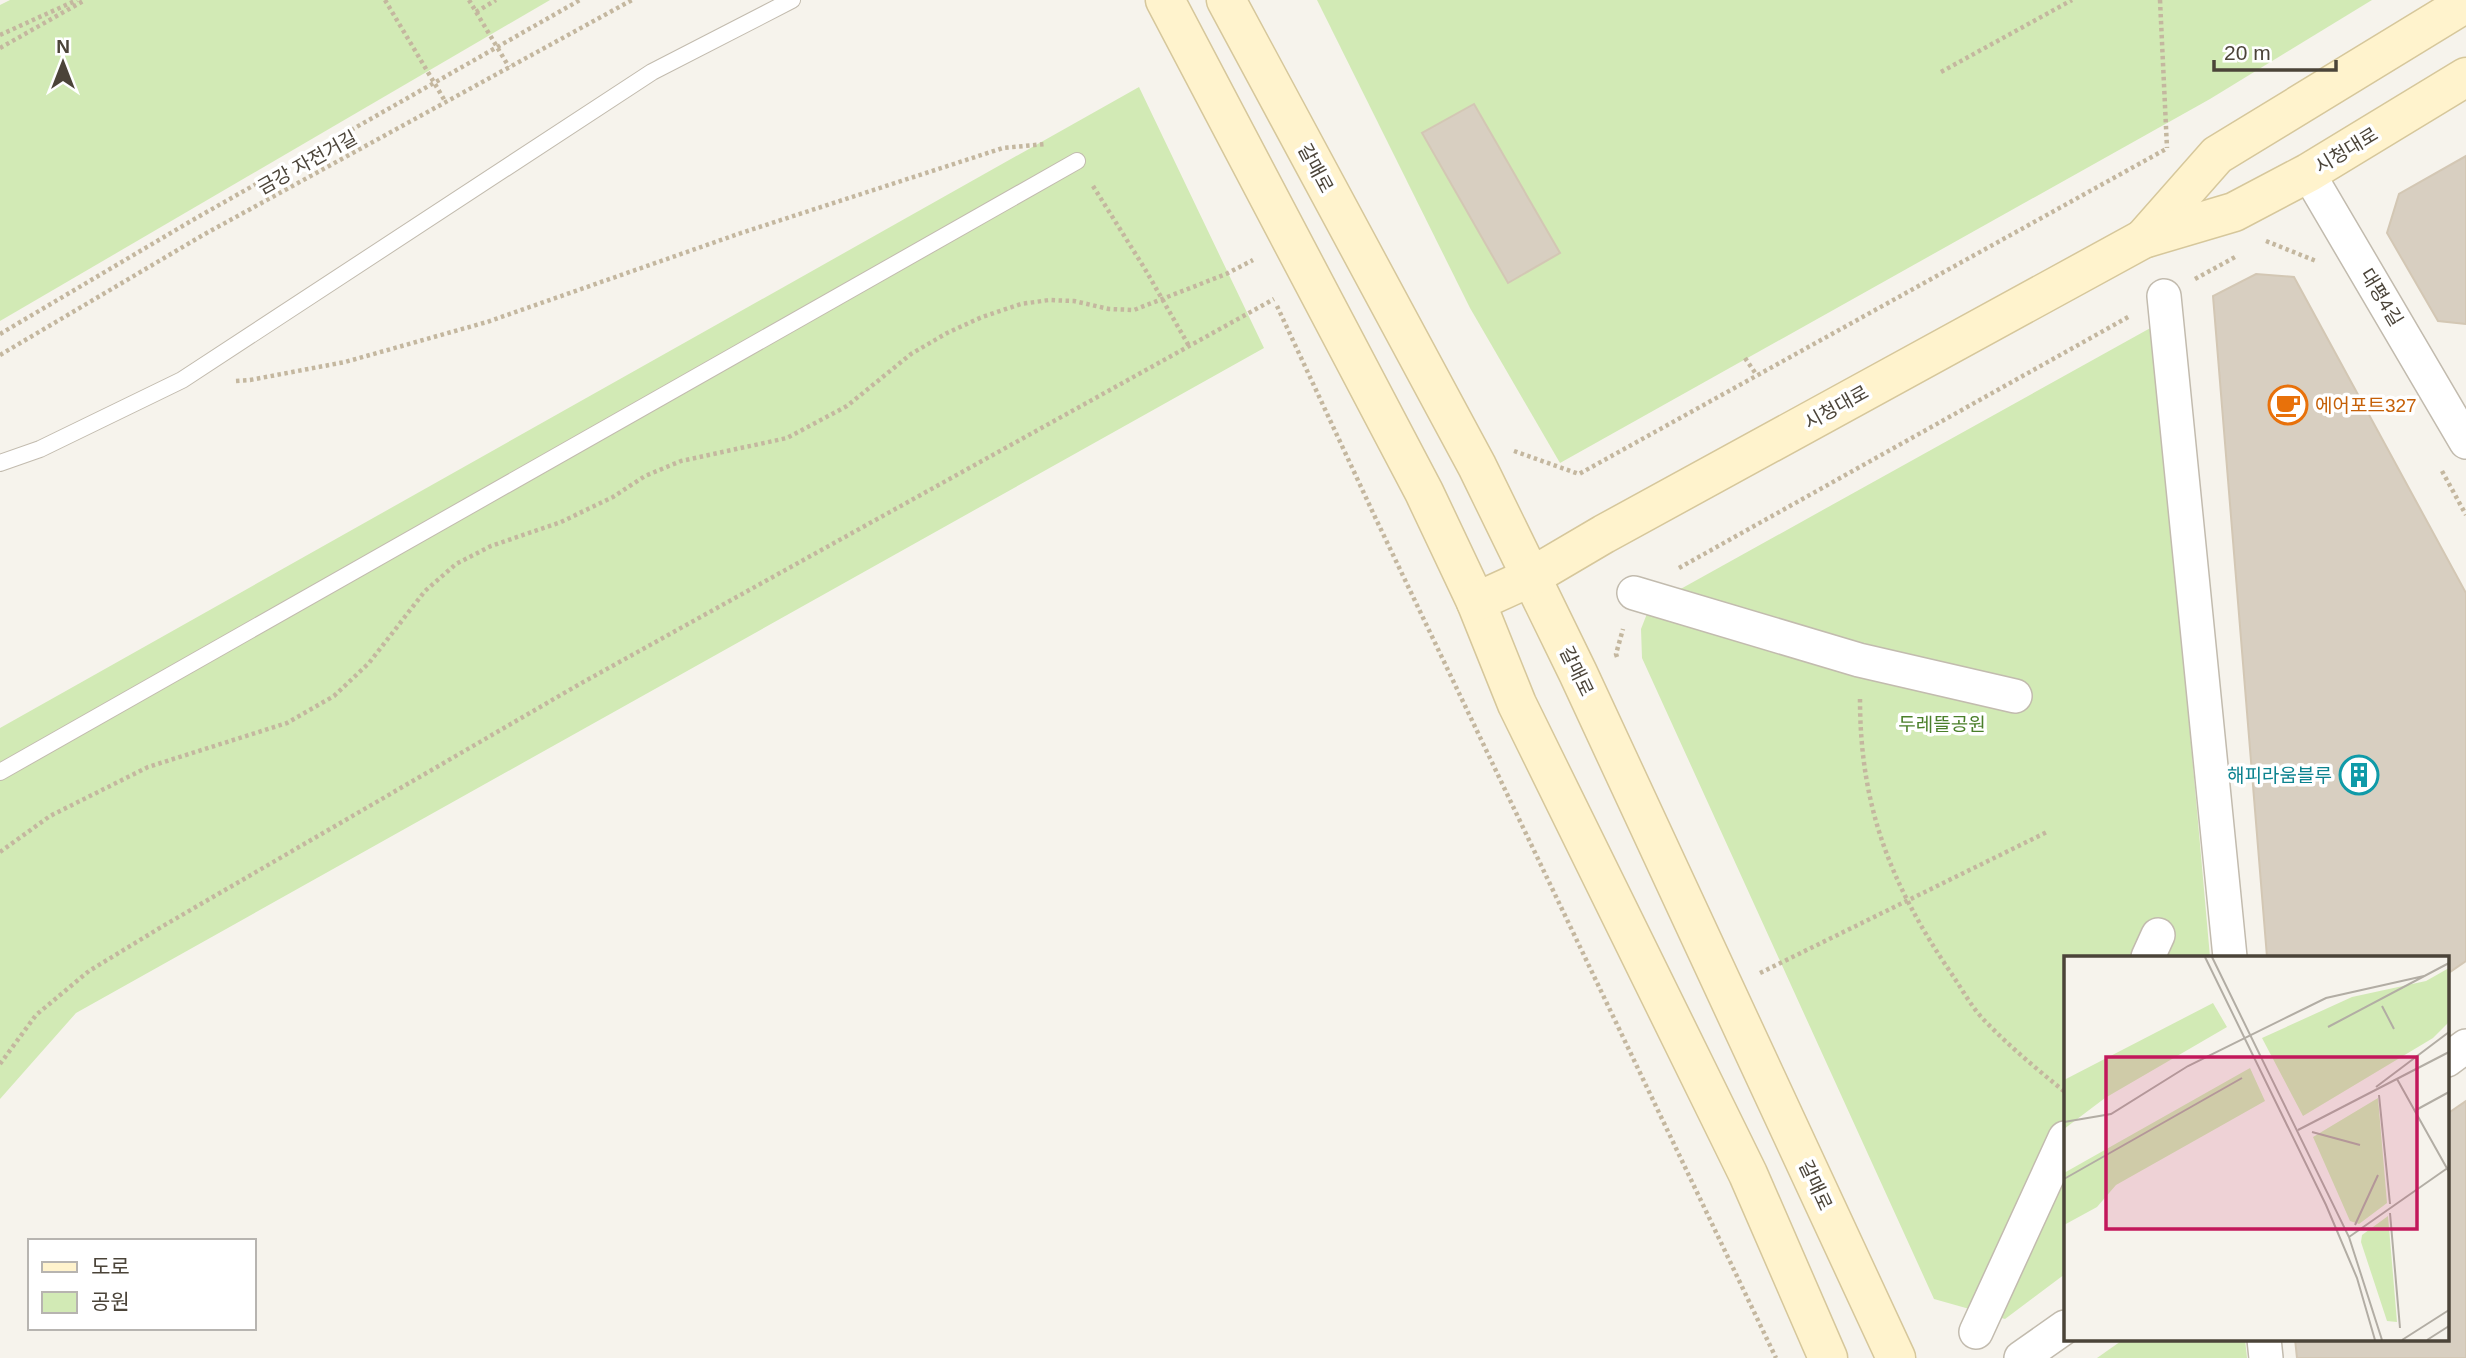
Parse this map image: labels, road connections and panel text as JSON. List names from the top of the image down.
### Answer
{
  "streets": {
    "street": ["시청대로", "갈매로", "대평4길"],
    "path": ["금강 자전거길"]
  },
  "crossings": [
    ["시청대로", "갈매로"],
    ["시청대로", "대평4길"]
  ],
  "parks": ["두레뜰공원"],
  "places": {
    "cafe": ["에어포트327"],
    "building": ["해피라움블루"]
  },
  "legend": ["도로", "공원"],
  "scale_bar": "20 m",
  "north": "top"
}
